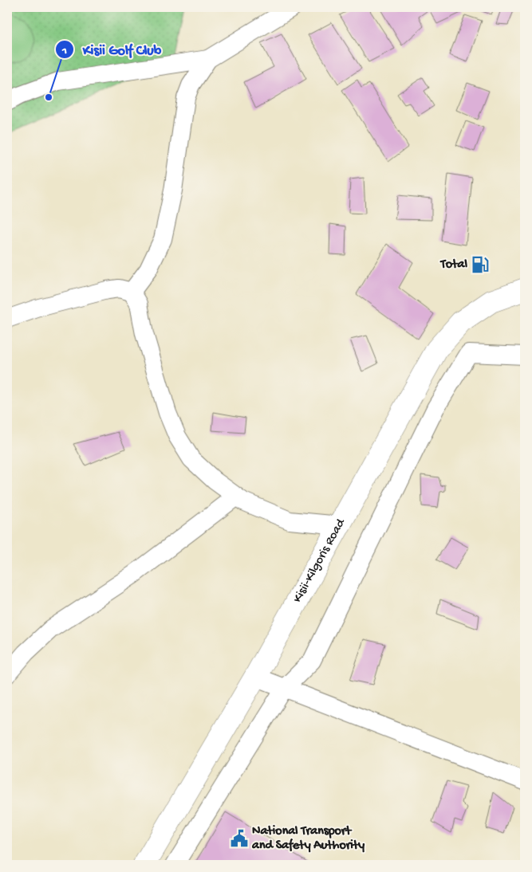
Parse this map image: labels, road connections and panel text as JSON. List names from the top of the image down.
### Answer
{
  "streets": {
    "main road": ["Kisii-Kilgoris Road"]
  },
  "places": {
    "other": ["Kisii Golf Club"],
    "fuel station": ["Total"],
    "public building": ["National Transport and Safety Authority"]
  }
}
